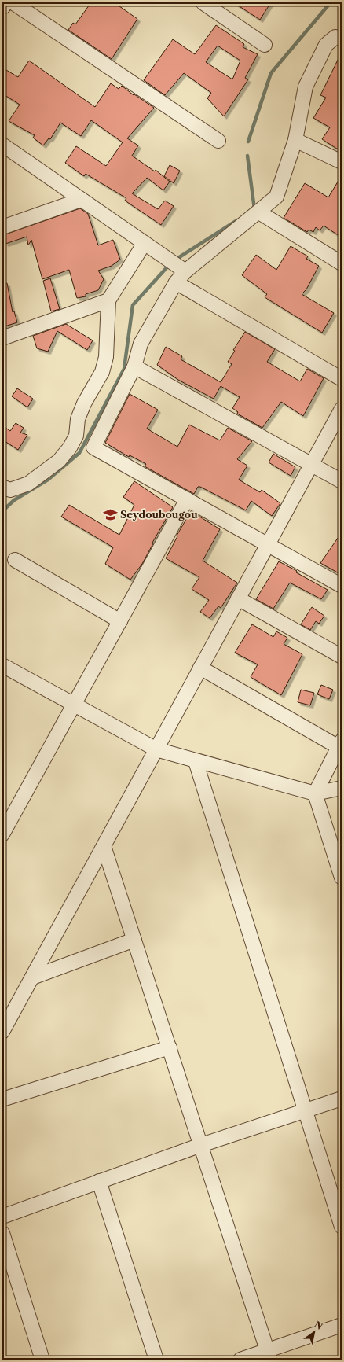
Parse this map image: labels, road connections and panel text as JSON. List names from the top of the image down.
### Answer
{
  "places": {
    "school or university": ["Seydoubougou"]
  },
  "north": "top right"
}
